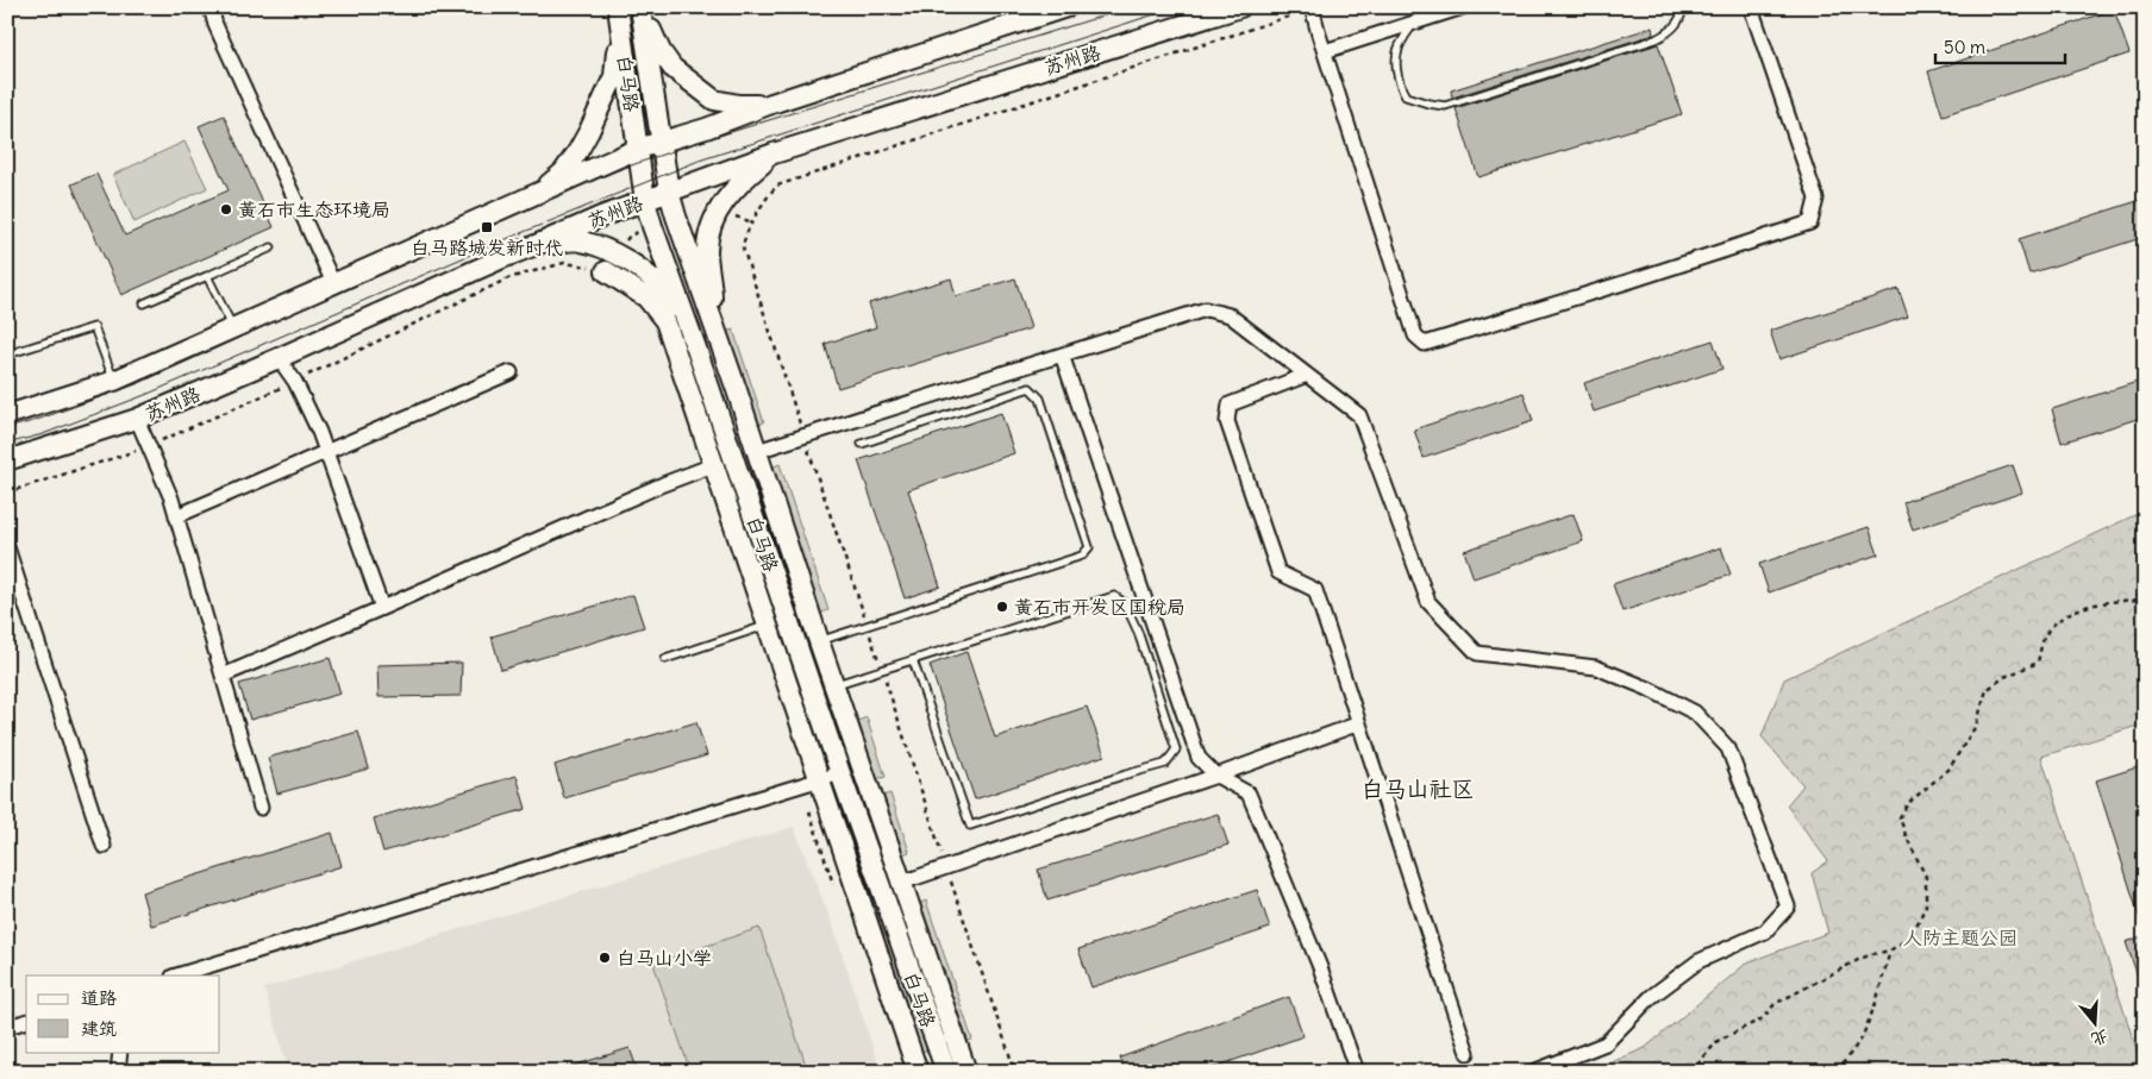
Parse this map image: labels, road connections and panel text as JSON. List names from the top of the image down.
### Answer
{
  "streets": {
    "street": ["苏州路", "白马路"]
  },
  "crossings": [
    ["苏州路", "白马路"]
  ],
  "districts": ["白马山社区"],
  "parks": ["人防主题公园"],
  "places": {
    "other": ["黄石市生态环境局", "黄石市开发区国税局", "白马山小学"],
    "transit": ["白马路城发新时代"]
  },
  "legend": ["道路", "建筑"],
  "scale_bar": "50 m",
  "north": "bottom"
}
